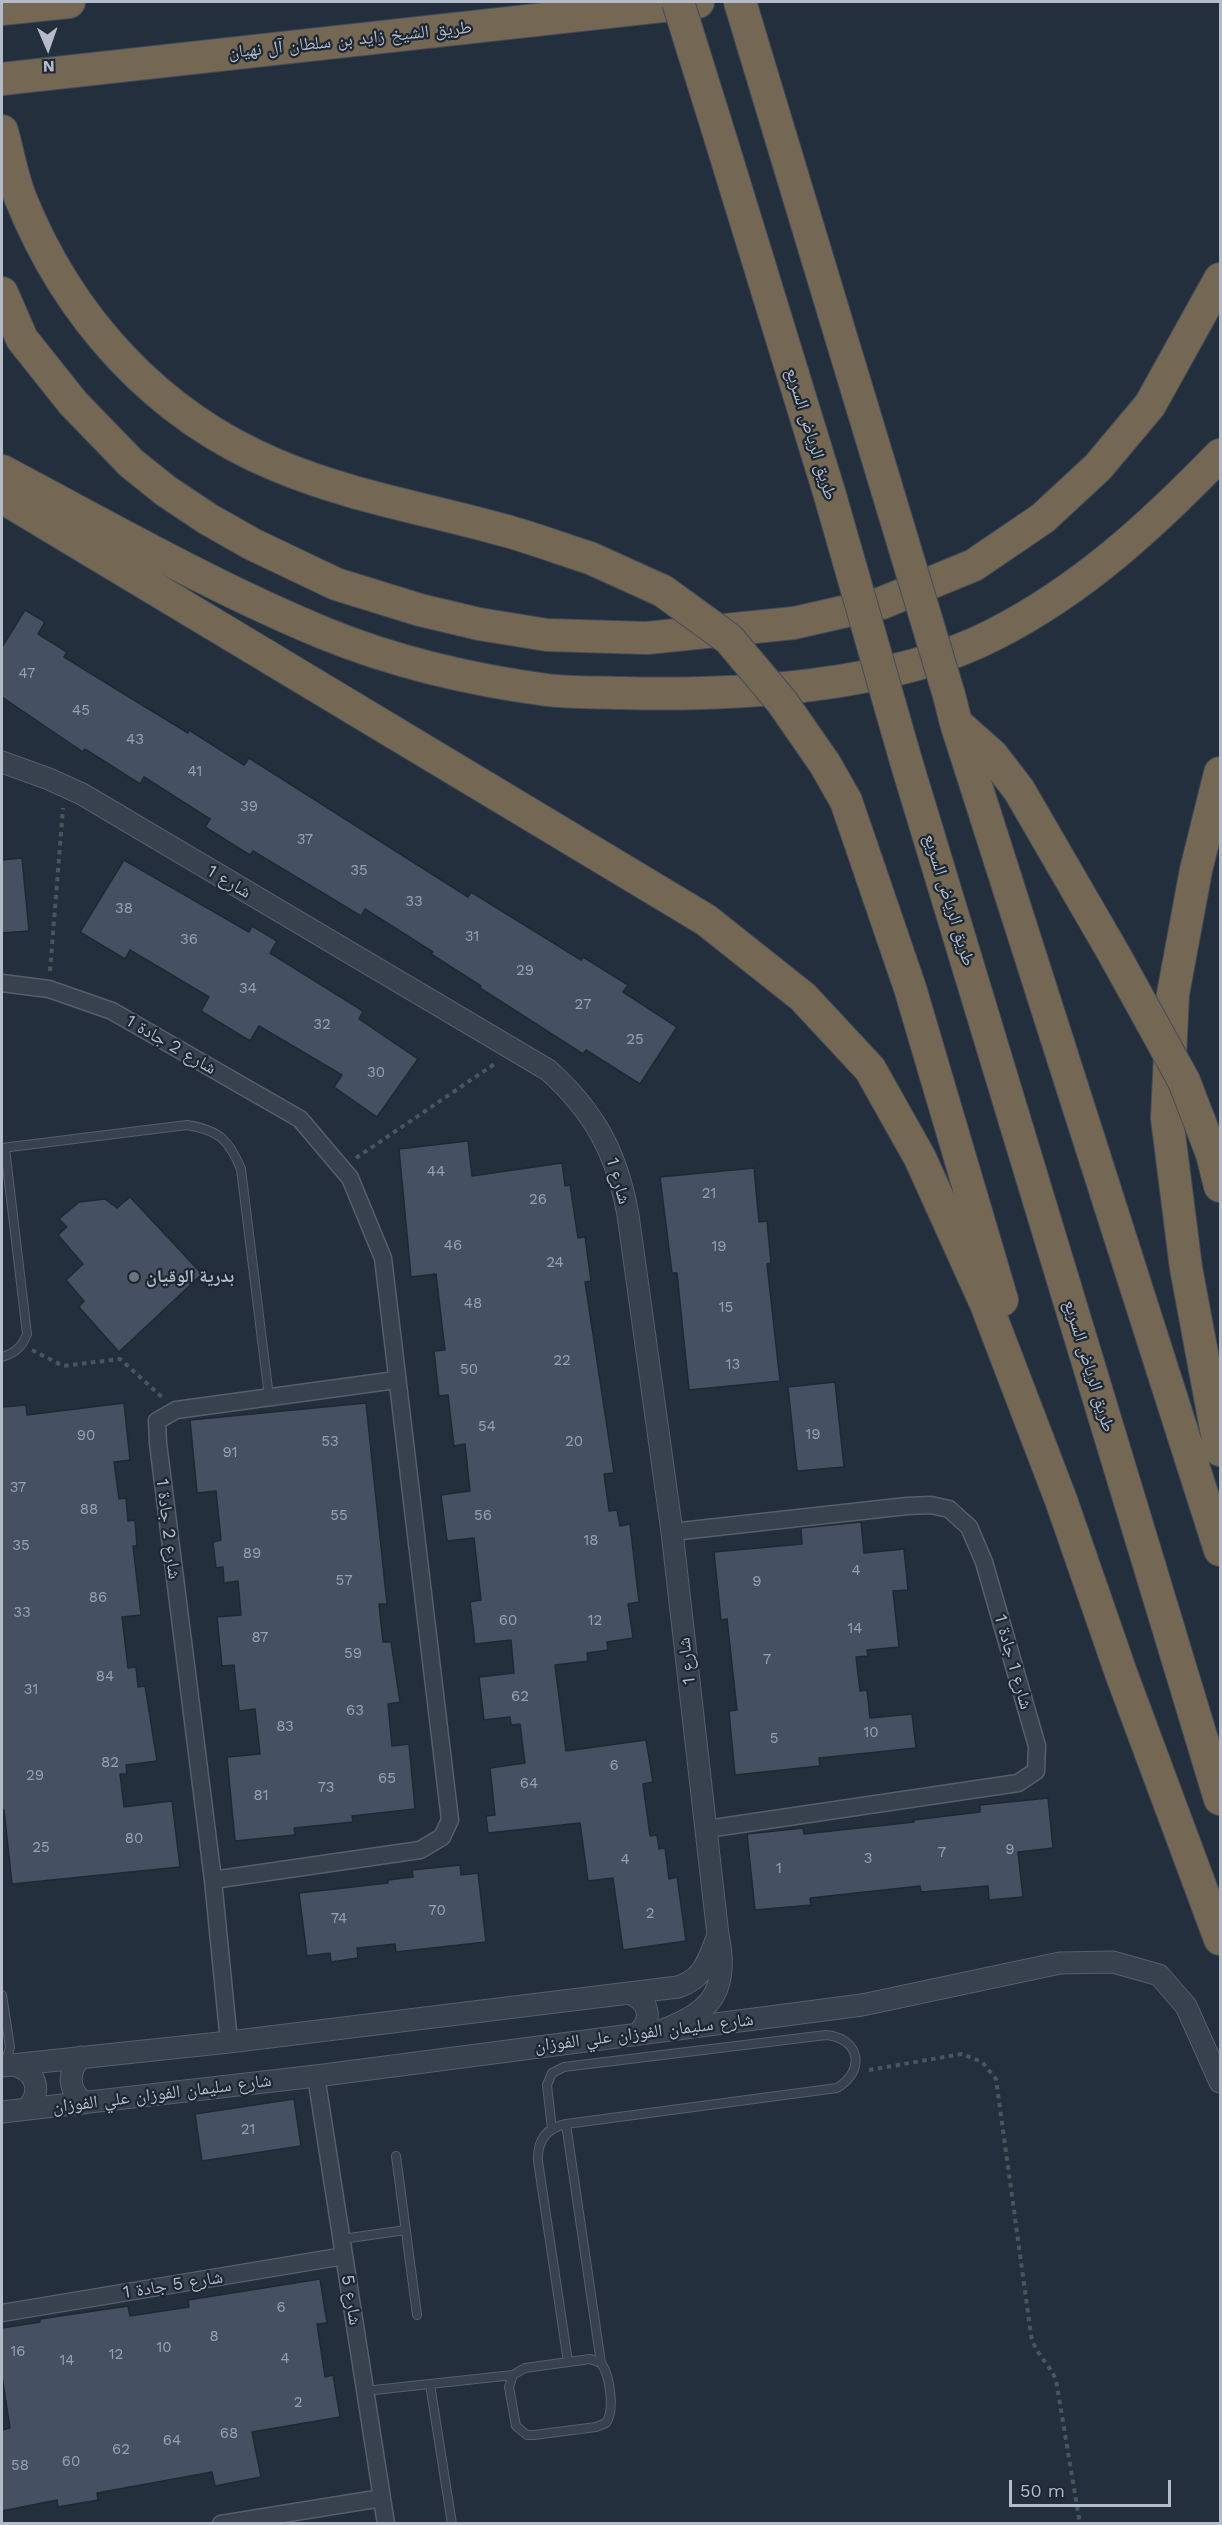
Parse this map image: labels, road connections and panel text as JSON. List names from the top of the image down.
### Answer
{
  "streets": {
    "highway": ["طريق الشيخ زايد بن سلطان آل نهيان", "طريق الرياض السريع"],
    "street": [
      "شارع 1",
      "شارع 2 جادة 1",
      "شارع 1 جادة 1",
      "شارع سليمان الفوزان علي الفوزان",
      "شارع 5 جادة 1",
      "شارع 5"
    ]
  },
  "crossings": [
    ["شارع 1", "شارع 1 جادة 1"],
    ["شارع 1", "شارع سليمان الفوزان علي الفوزان"],
    ["شارع سليمان الفوزان علي الفوزان", "شارع 5"],
    ["شارع 5 جادة 1", "شارع 5"]
  ],
  "places": ["بدرية الوقيان"],
  "house_numbers": [
    "47",
    "45",
    "43",
    "41",
    "39",
    "37",
    "35",
    "33",
    "38",
    "31",
    "36",
    "29",
    "34",
    "27",
    "32",
    "25",
    "30",
    "44",
    "21",
    "26",
    "46",
    "19",
    "24",
    "48",
    "15",
    "22",
    "13",
    "50",
    "54",
    "19",
    "90",
    "53",
    "20",
    "91",
    "37",
    "88",
    "55",
    "56",
    "18",
    "35",
    "89",
    "4",
    "57",
    "9",
    "86",
    "33",
    "60",
    "12",
    "14",
    "87",
    "59",
    "7",
    "84",
    "31",
    "62",
    "63",
    "83",
    "10",
    "5",
    "82",
    "6",
    "29",
    "65",
    "64",
    "73",
    "81",
    "80",
    "25",
    "9",
    "7",
    "3",
    "4",
    "1",
    "70",
    "2",
    "74",
    "21",
    "6",
    "8",
    "10",
    "16",
    "12",
    "4",
    "14",
    "2",
    "68",
    "64",
    "62",
    "60",
    "58"
  ],
  "scale_bar": "50 m",
  "north": "bottom"
}
